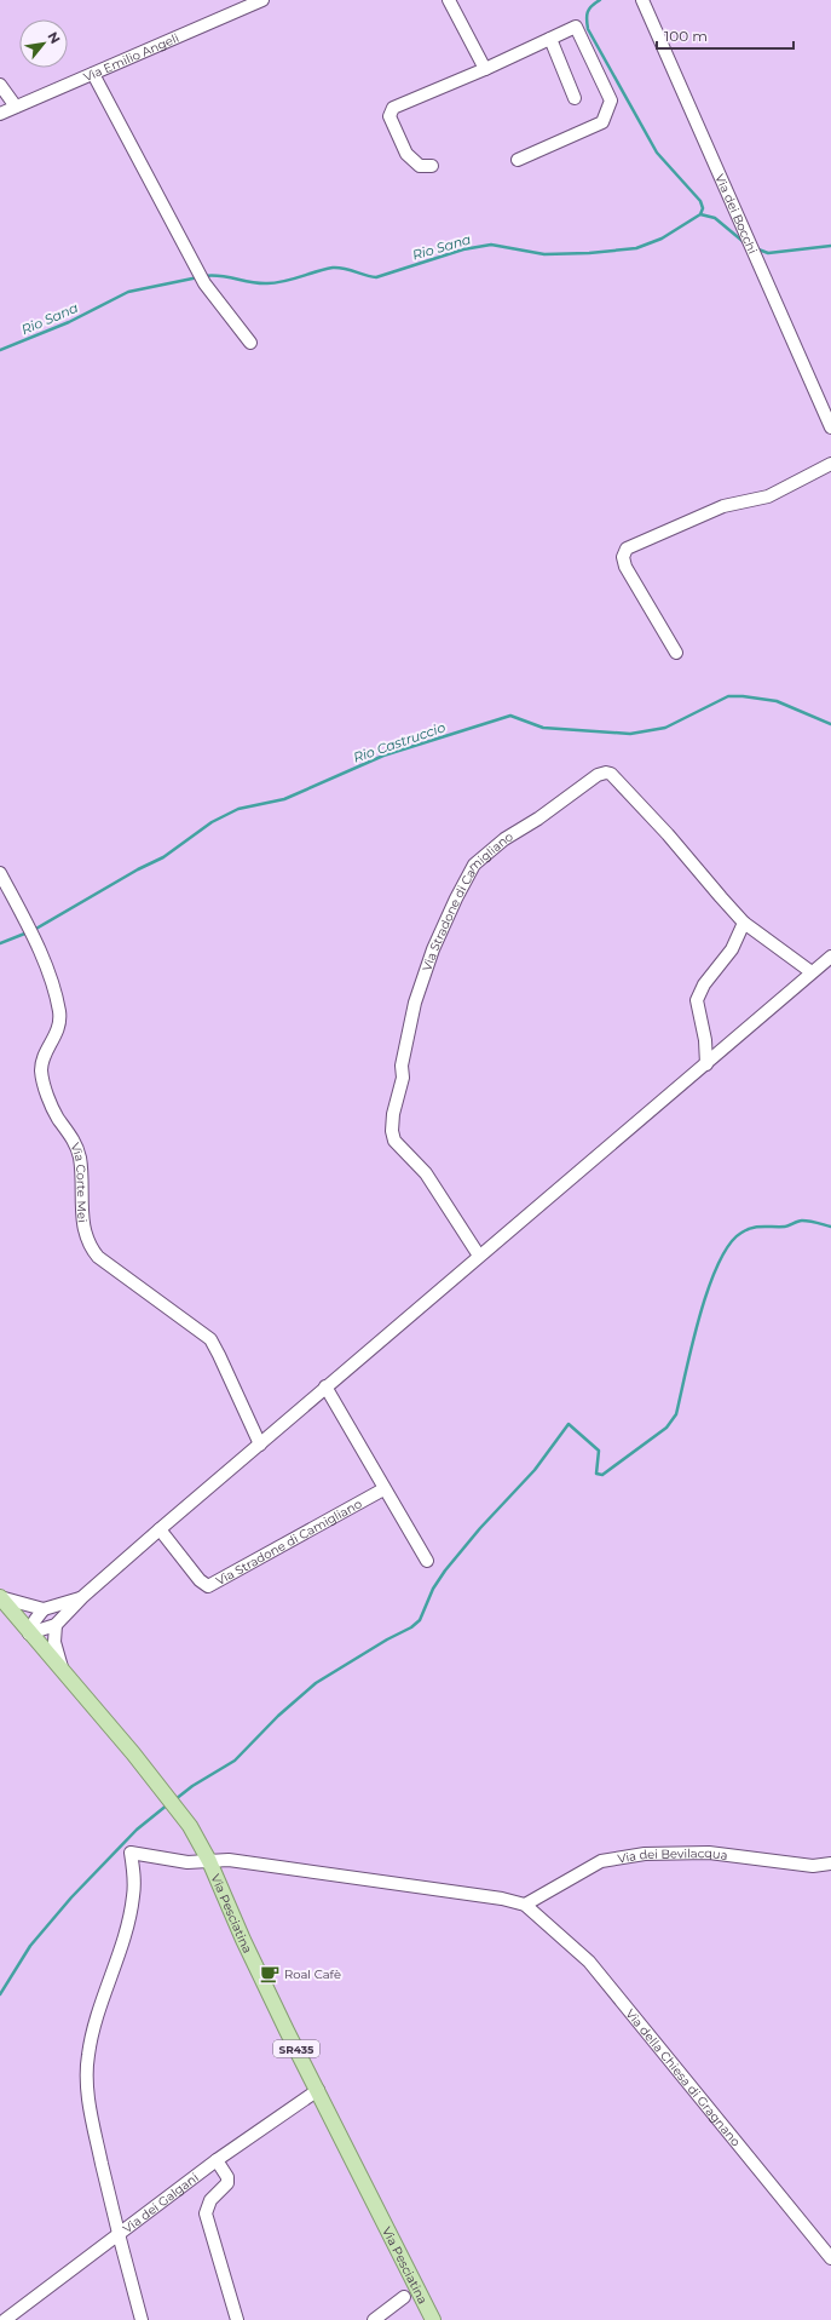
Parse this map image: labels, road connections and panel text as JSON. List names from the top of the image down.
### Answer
{
  "streets": {
    "main road": ["Via Pesciatina", "SR435"],
    "street": [
      "Via Emilio Angeli",
      "Via dei Bocchi",
      "Via Stradone di Camigliano",
      "Via Corte Mei",
      "Via dei Bevilacqua",
      "Via della Chiesa di Gragnano",
      "Via dei Galgani"
    ]
  },
  "crossings": [
    ["Via dei Bevilacqua", "Via della Chiesa di Gragnano"],
    ["Via Pesciatina", "Via dei Galgani"]
  ],
  "water": ["Rio Sana", "Rio Castruccio"],
  "places": {
    "cafe": ["Roal Cafè"]
  },
  "scale_bar": "100 m",
  "north": "top right"
}
